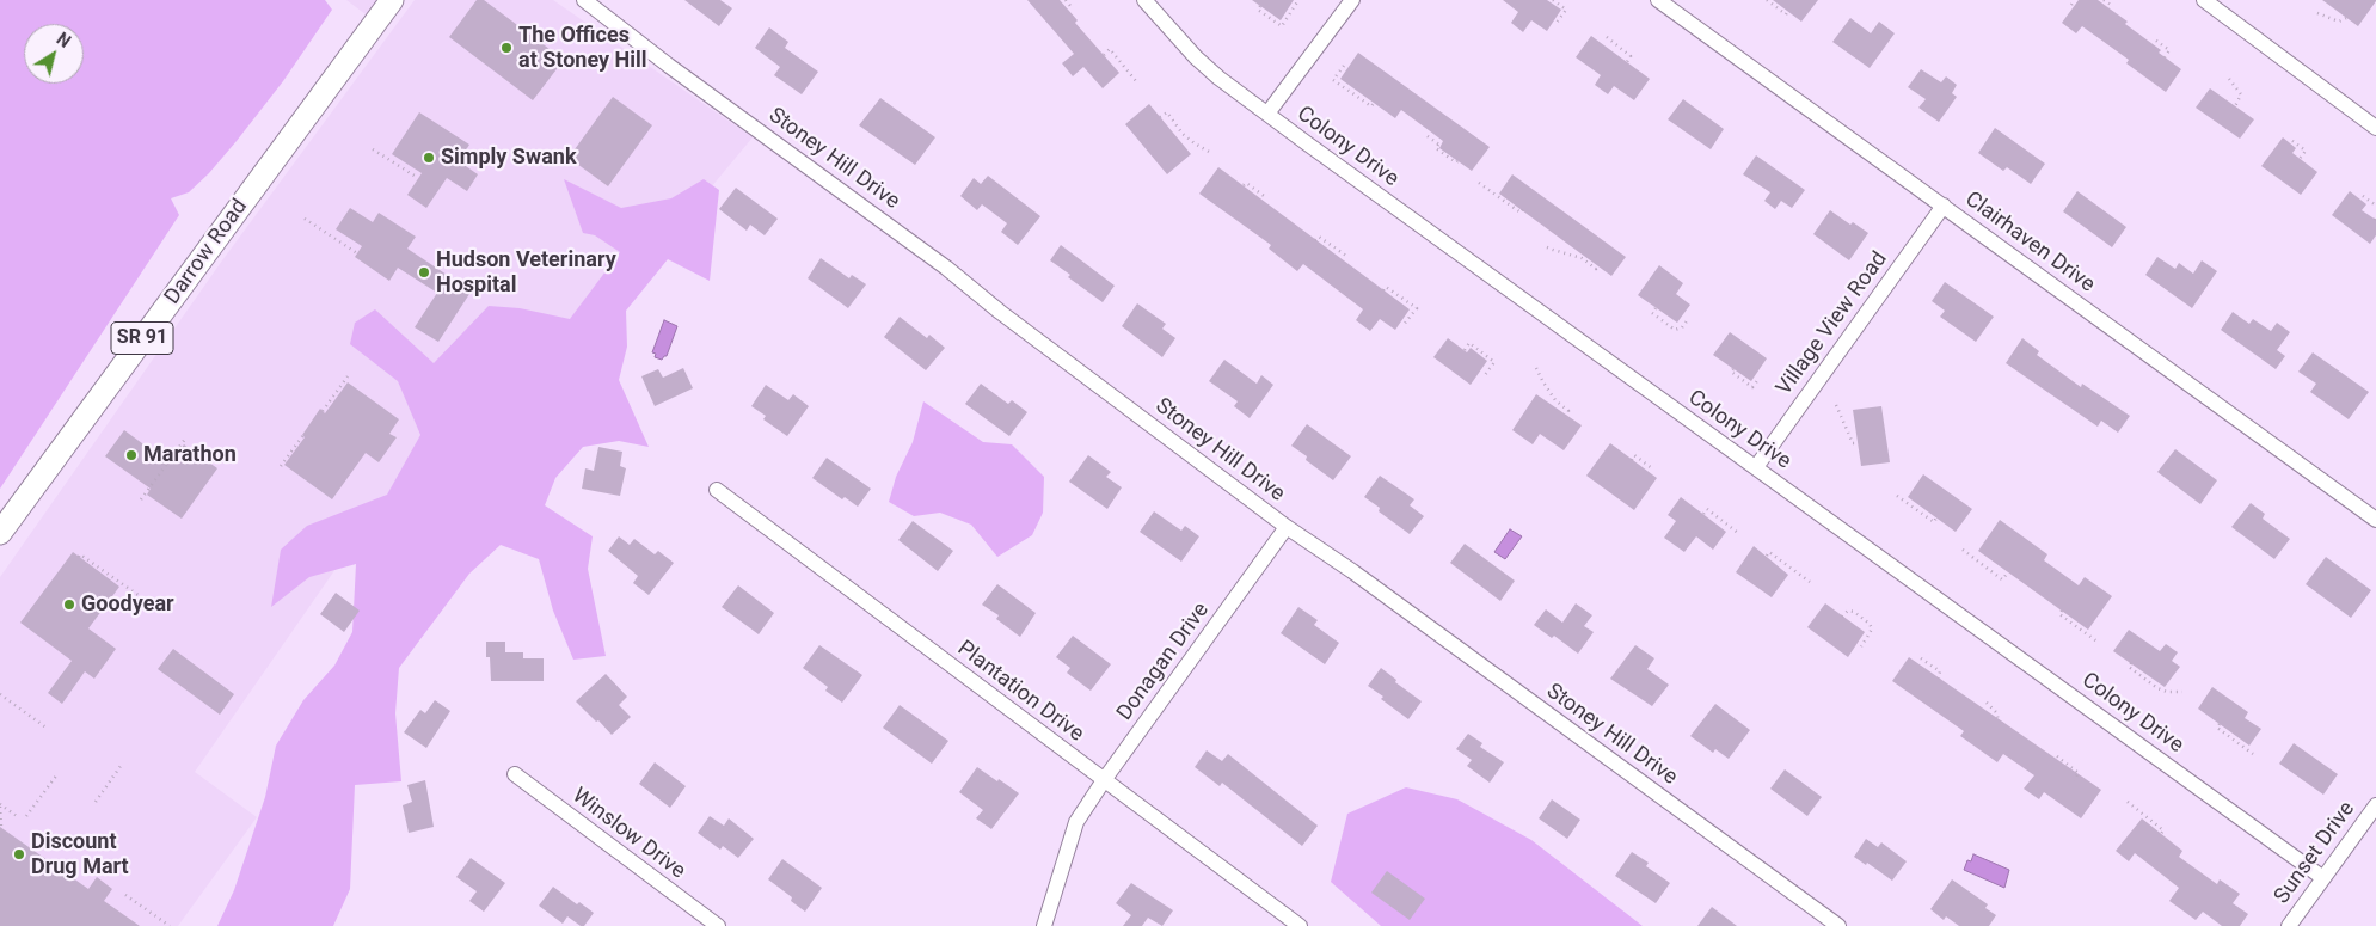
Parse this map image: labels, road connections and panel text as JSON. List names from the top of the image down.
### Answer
{
  "streets": {
    "main road": ["Darrow Road", "SR 91"],
    "street": [
      "Colony Drive",
      "Stoney Hill Drive",
      "Clairhaven Drive",
      "Village View Road",
      "Donagan Drive",
      "Plantation Drive",
      "Winslow Drive",
      "Sunset Drive"
    ]
  },
  "crossings": [
    ["Colony Drive", "Village View Road"],
    ["Colony Drive", "Sunset Drive"],
    ["Stoney Hill Drive", "Donagan Drive"],
    ["Clairhaven Drive", "Village View Road"],
    ["Donagan Drive", "Plantation Drive"]
  ],
  "places": [
    "The Offices at Stoney Hill",
    "Simply Swank",
    "Hudson Veterinary Hospital",
    "Marathon",
    "Goodyear",
    "Discount Drug Mart"
  ],
  "north": "top right"
}
